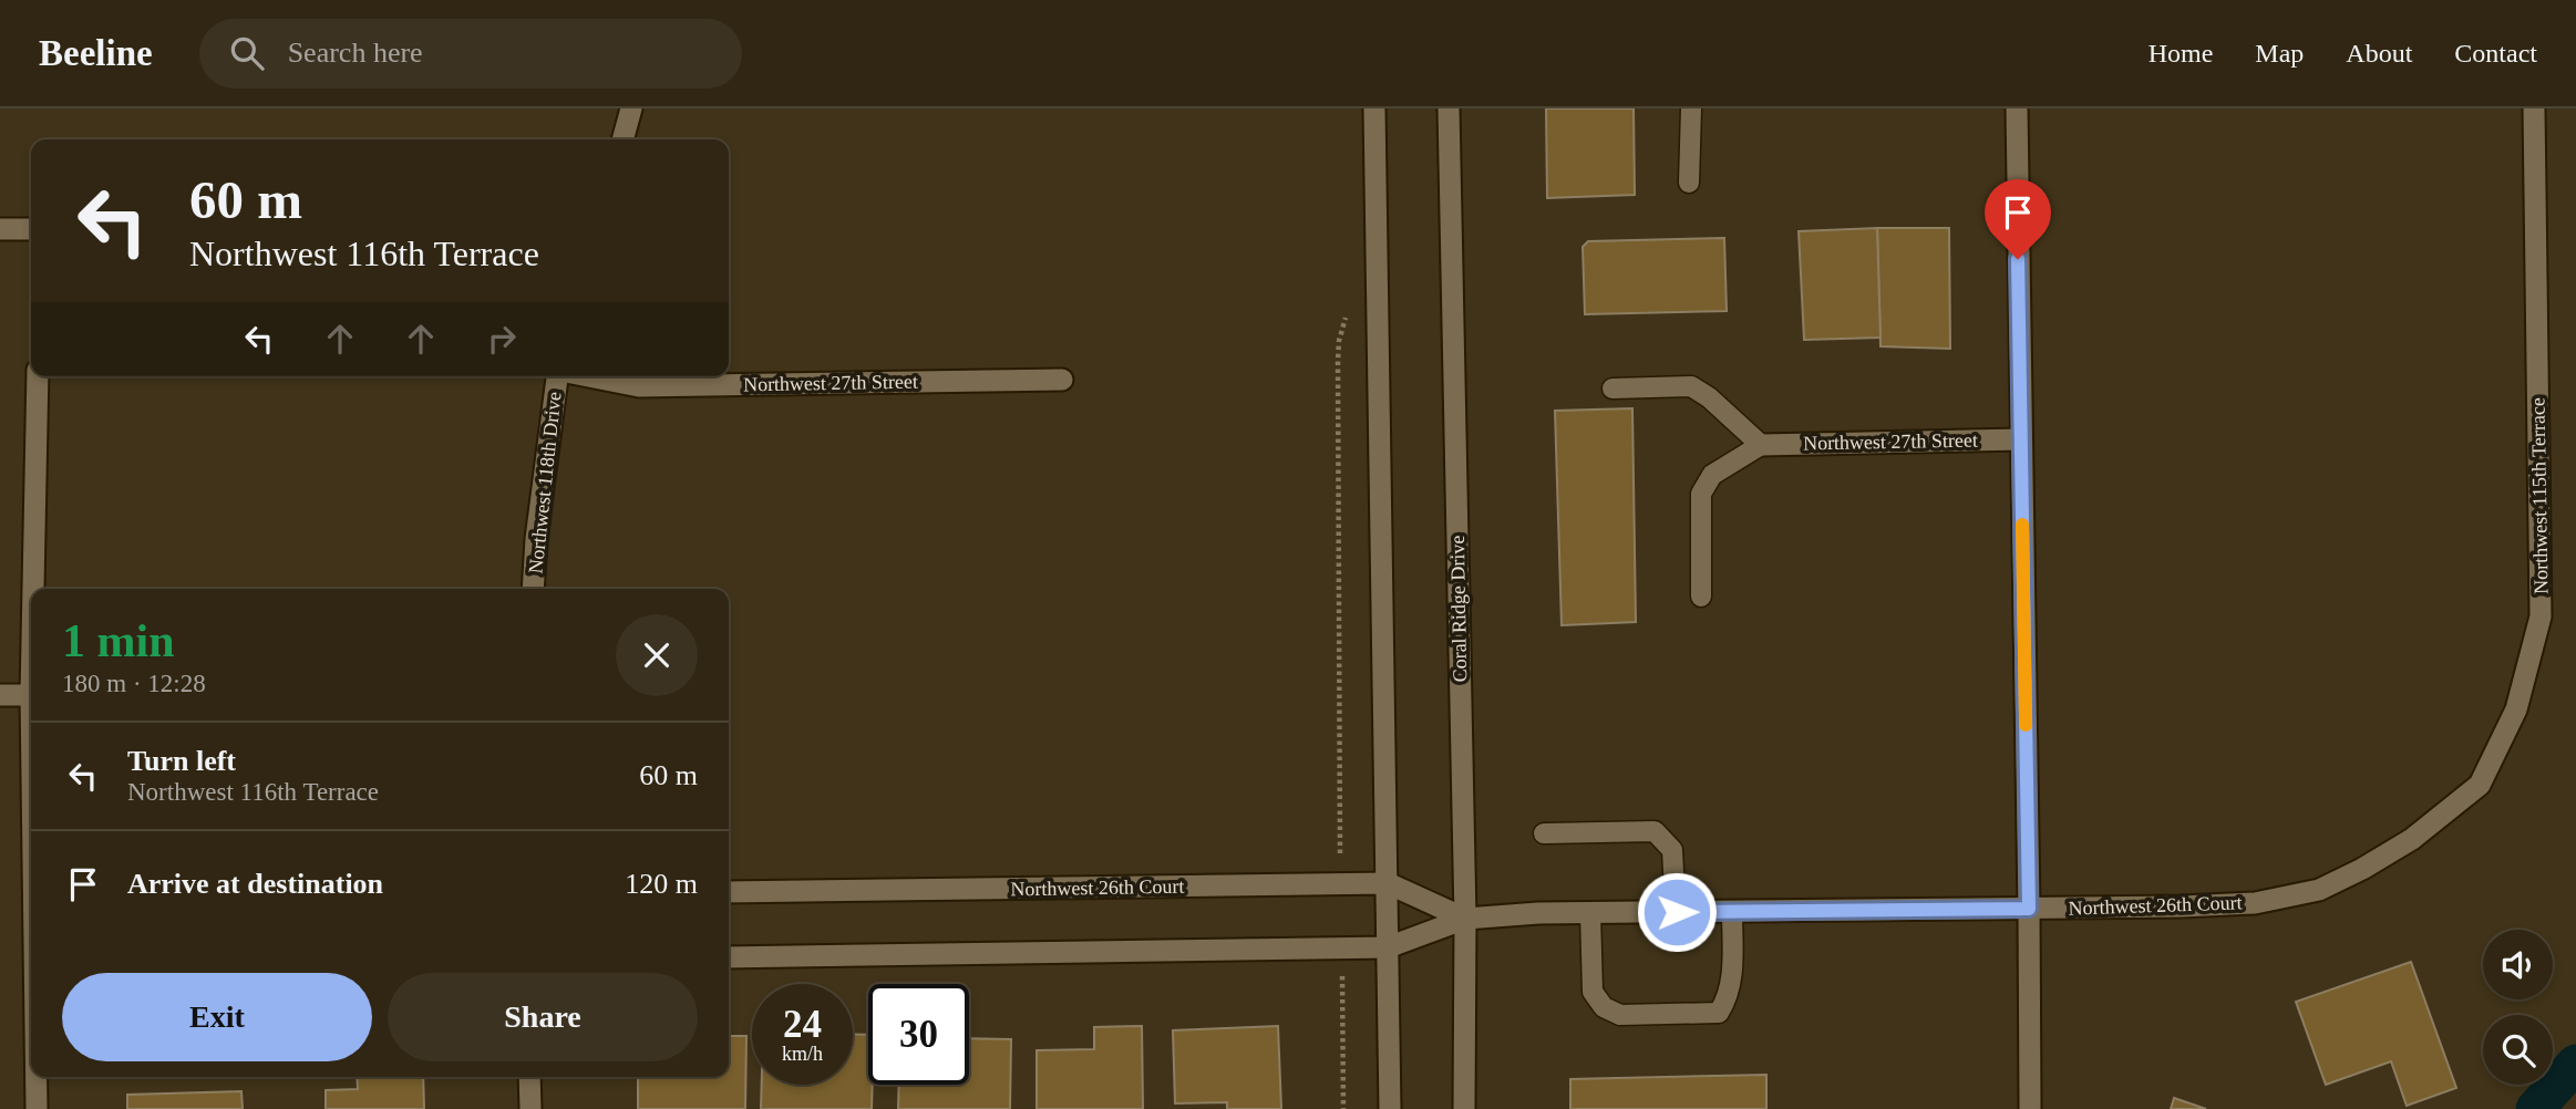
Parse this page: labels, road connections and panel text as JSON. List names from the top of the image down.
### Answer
{
  "streets": {
    "street": [
      "Northwest 27th Street",
      "Northwest 118th Drive",
      "Northwest 115th Terrace",
      "Coral Ridge Drive",
      "Northwest 26th Court"
    ]
  },
  "crossings": [
    ["Northwest 115th Terrace", "Northwest 26th Court"],
    ["Coral Ridge Drive", "Northwest 26th Court"]
  ],
  "page": {
    "header": "Beeline",
    "search": "Search here",
    "nav": [
      "Home",
      "Map",
      "About",
      "Contact"
    ],
    "turn": ["60 m", "Northwest 116th Terrace"],
    "heading": ["1 min", "180 m · 12:28"],
    "list": [
      {
        "name": "Turn left",
        "note": "Northwest 116th Terrace",
        "value": "60 m"
      },
      {
        "name": "Arrive at destination",
        "value": "120 m"
      }
    ],
    "buttons": ["Exit", "Share"],
    "speed": "24 km/h",
    "limit": "30"
  }
}
